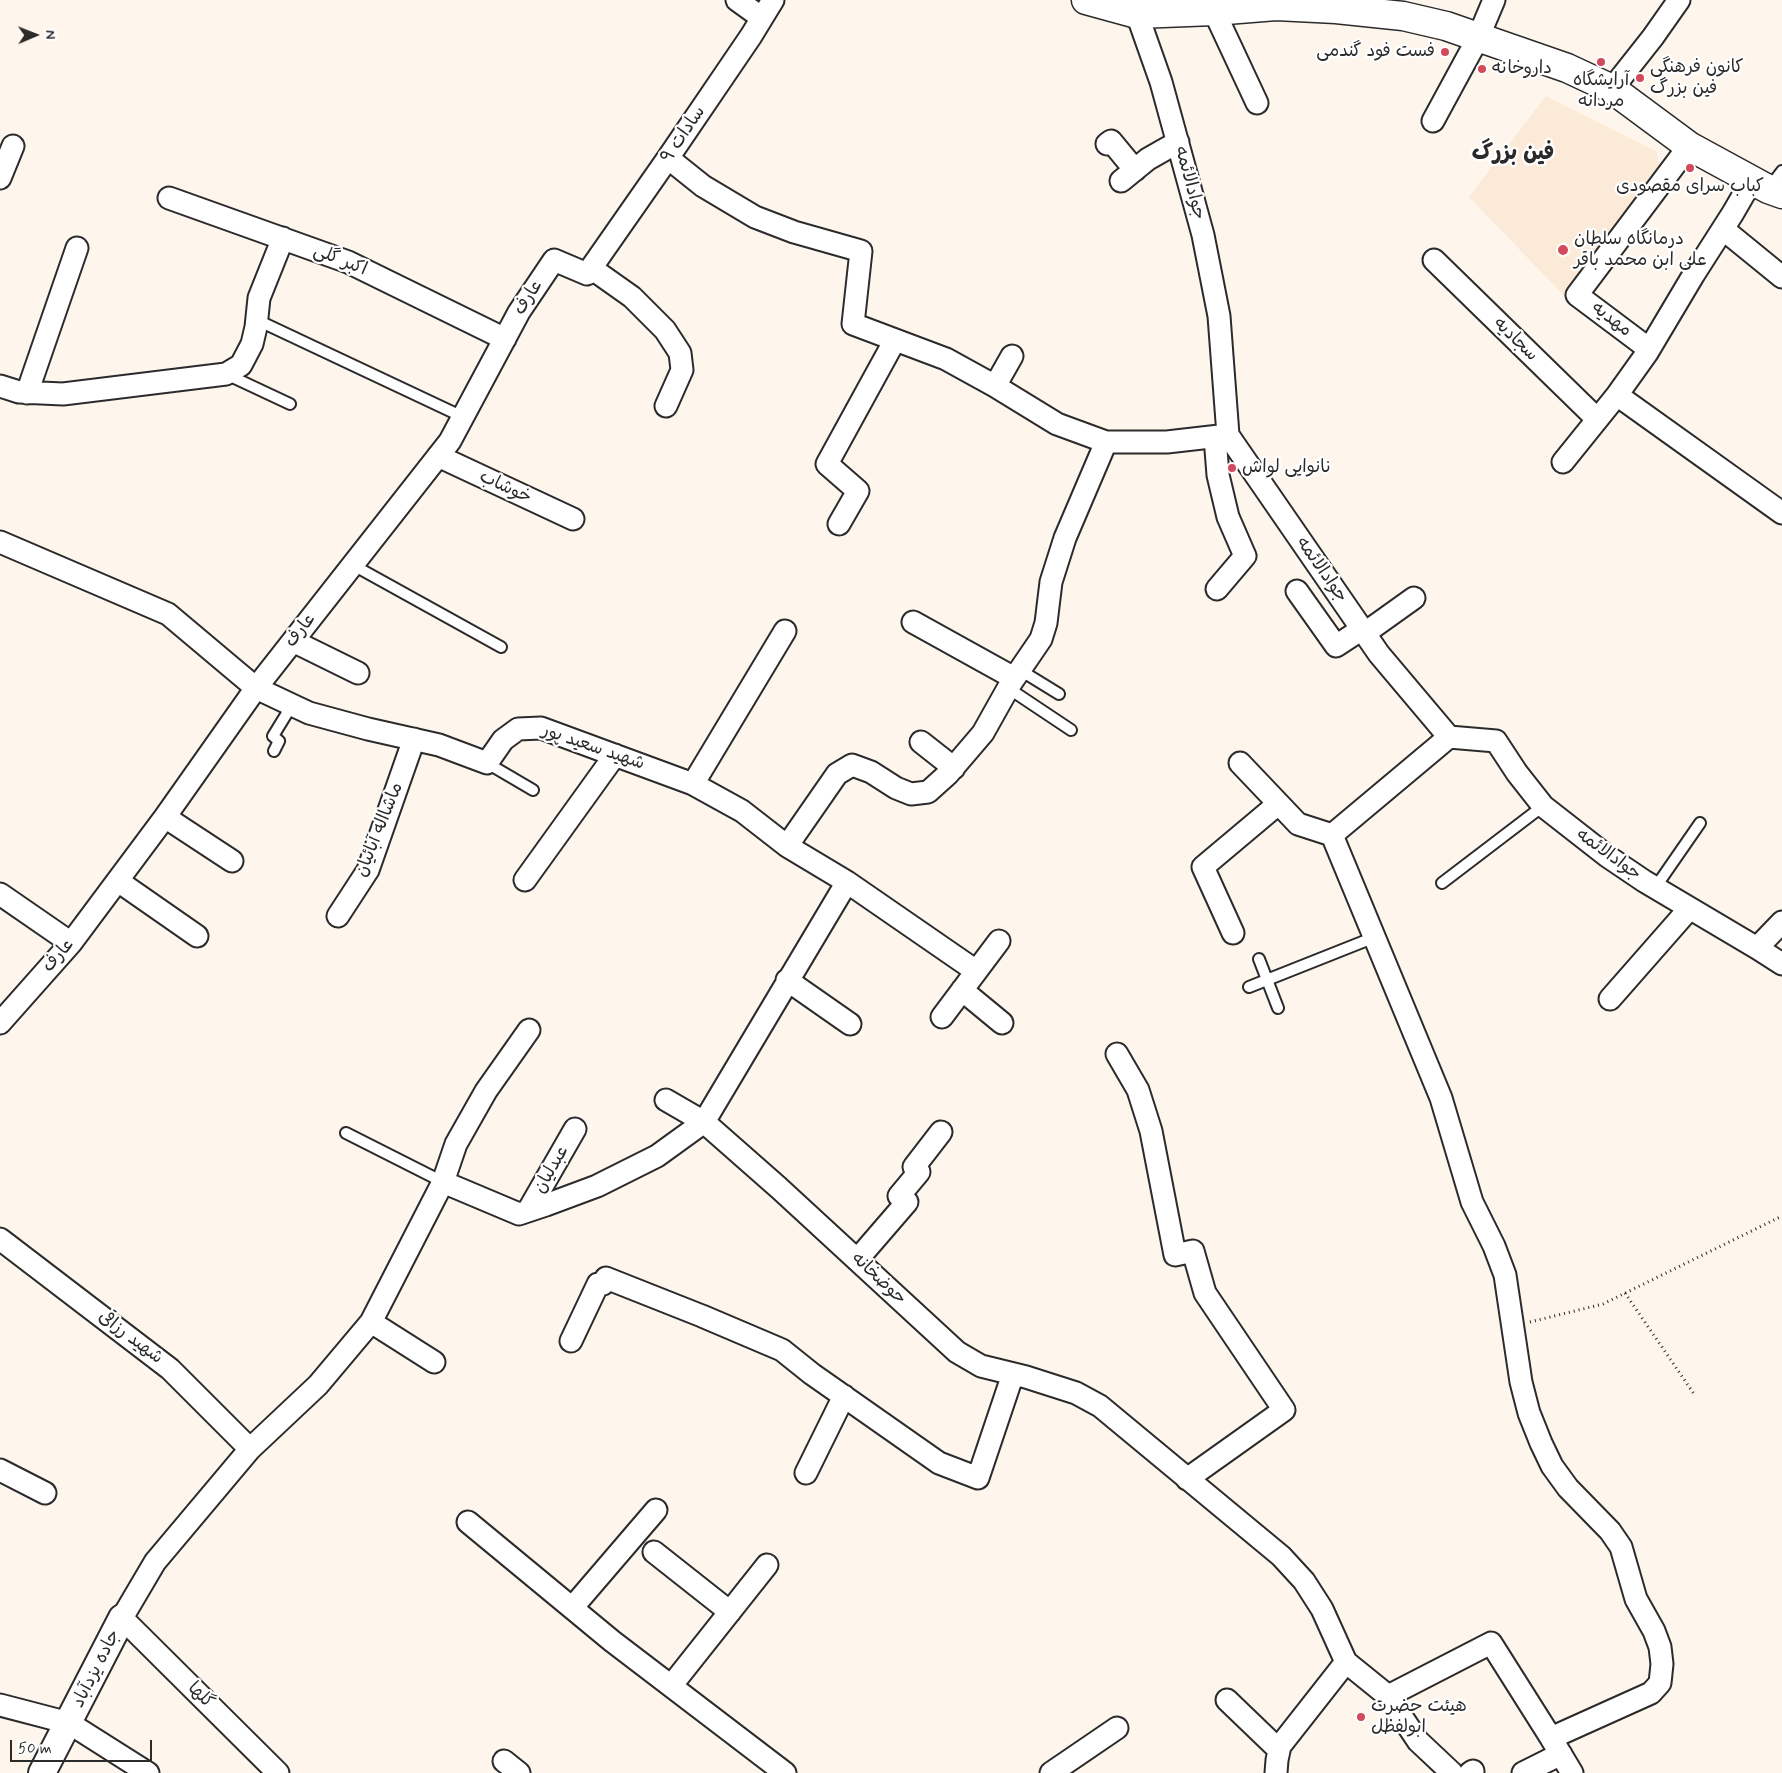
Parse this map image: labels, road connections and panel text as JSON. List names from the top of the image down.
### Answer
{
  "streets": {
    "street": [
      "سادات ۹",
      "جوادالائمه",
      "اکبر گلی",
      "عارف",
      "مهدیه",
      "سجادیه",
      "خوشاب",
      "شهید سعید پور",
      "ماشااله آبائیان",
      "عبدلیان",
      "حوضخانه",
      "شهید رزاقی",
      "جاده یزدآباد",
      "گلها"
    ]
  },
  "crossings": [
    ["سادات ۹", "عارف"],
    ["اکبر گلی", "عارف"],
    ["عارف", "خوشاب"],
    ["جاده یزدآباد", "گلها"]
  ],
  "districts": ["فین بزرگ"],
  "places": [
    "فست فود گندمی",
    "آرایشگاه مردانه",
    "داروخانه",
    "کانون فرهنگی فین بزرگ",
    "کباب سرای مقصودی",
    "درمانگاه سلطان علی ابن محمد باقر",
    "نانوایی لواش",
    "هیئت حضرت ابولفظل"
  ],
  "scale_bar": "50 m",
  "north": "right"
}
